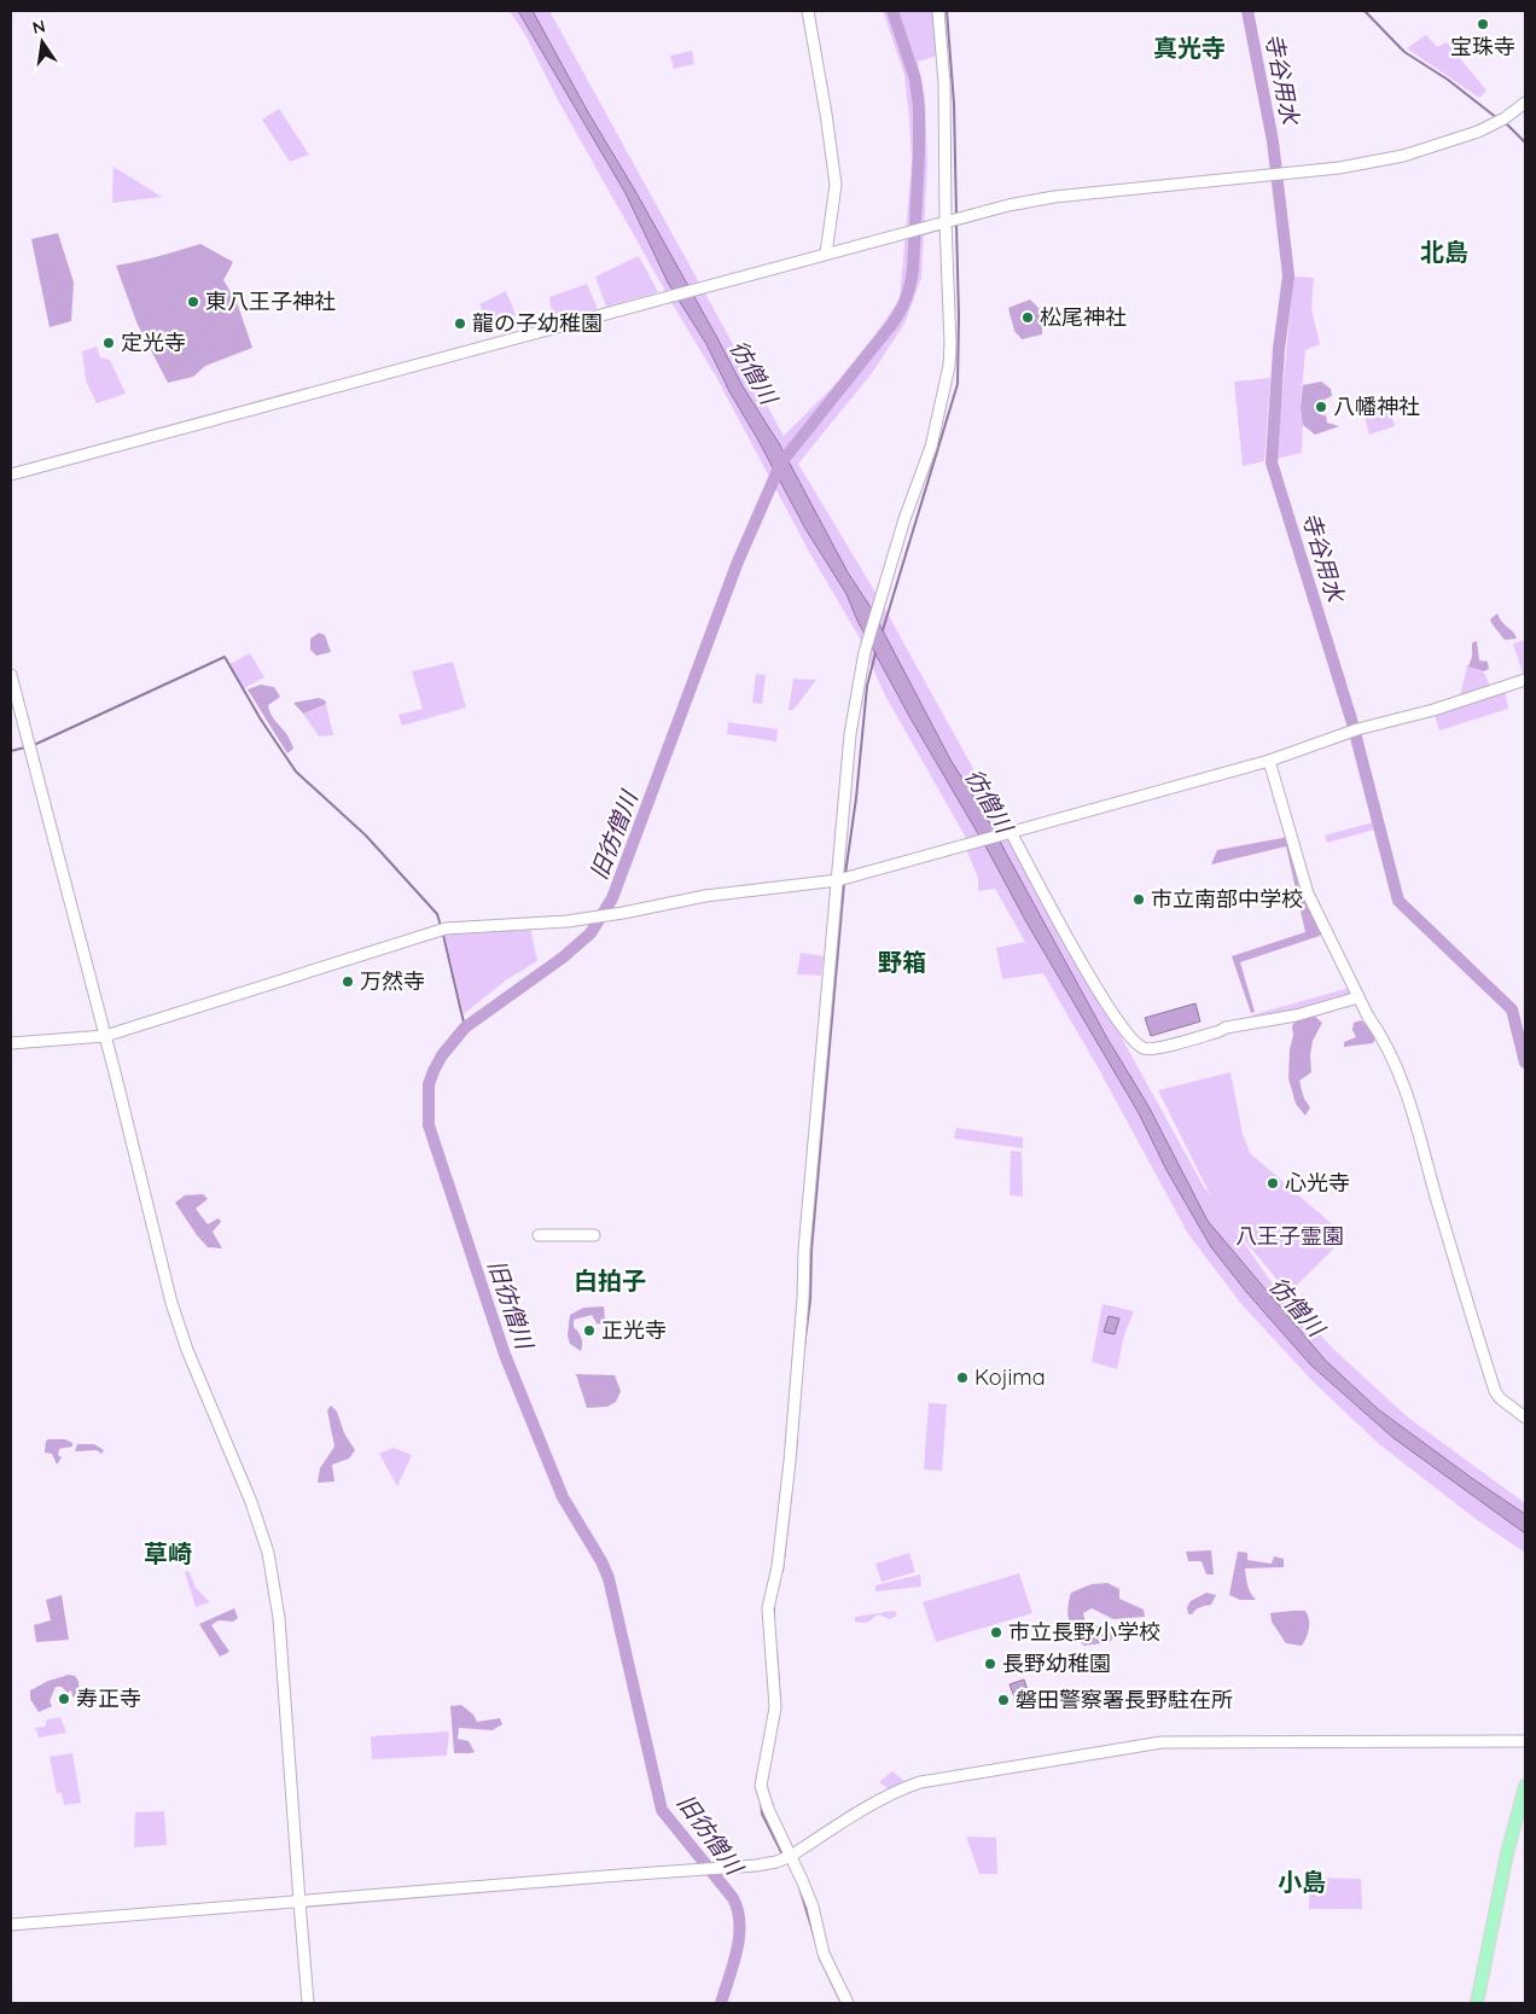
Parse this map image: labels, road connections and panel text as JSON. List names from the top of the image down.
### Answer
{
  "districts": [
    "真光寺",
    "北島",
    "野箱",
    "白拍子",
    "草崎",
    "小島"
  ],
  "water": ["寺谷用水", "彷僧川", "旧彷僧川"],
  "parks": ["八王子霊園"],
  "places": [
    "宝珠寺",
    "東八王子神社",
    "松尾神社",
    "龍の子幼稚園",
    "定光寺",
    "八幡神社",
    "市立南部中学校",
    "万然寺",
    "心光寺",
    "正光寺",
    "Kojima",
    "市立長野小学校",
    "長野幼稚園",
    "寿正寺",
    "磐田警察署長野駐在所"
  ],
  "north": "top"
}
